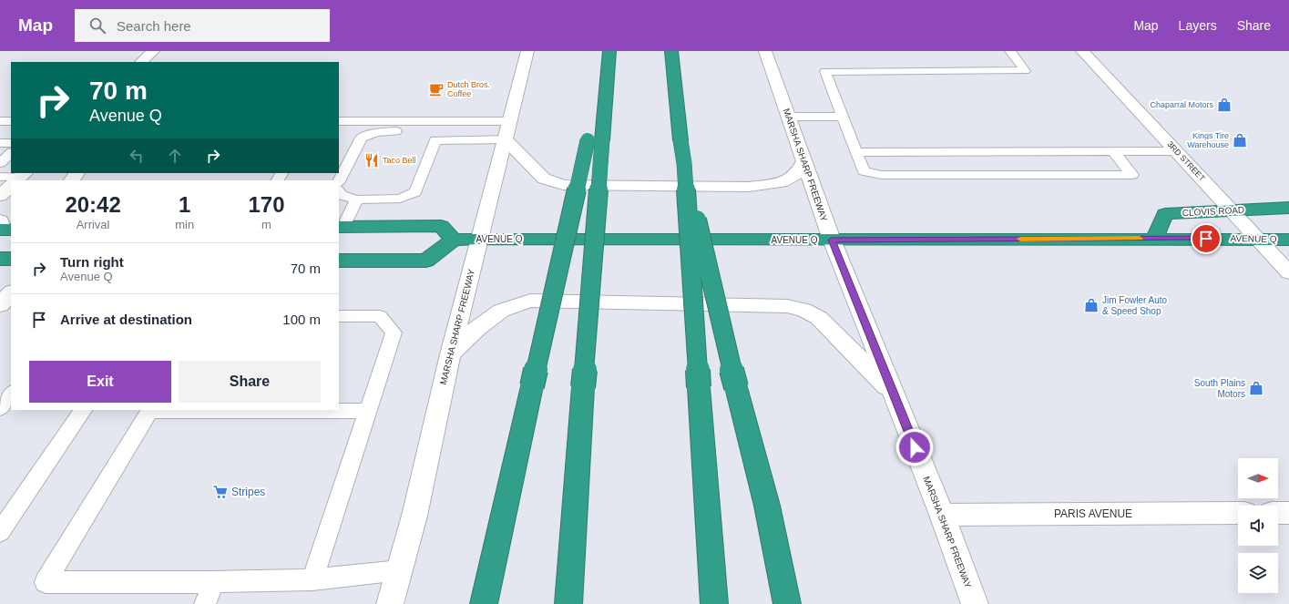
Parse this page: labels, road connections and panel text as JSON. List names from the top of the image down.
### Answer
{
  "streets": {
    "highway": ["CLOVIS ROAD", "AVENUE Q"],
    "main road": ["3RD STREET", "MARSHA SHARP FREEWAY", "PARIS AVENUE"]
  },
  "crossings": [
    ["3RD STREET", "CLOVIS ROAD"],
    ["3RD STREET", "AVENUE Q"],
    ["MARSHA SHARP FREEWAY", "AVENUE Q"],
    ["MARSHA SHARP FREEWAY", "PARIS AVENUE"],
    ["CLOVIS ROAD", "AVENUE Q"]
  ],
  "places": {
    "cafe": ["Dutch Bros. Coffee"],
    "shop": [
      "Chaparral Motors",
      "Kings Tire Warehouse",
      "Jim Fowler Auto & Speed Shop",
      "South Plains Motors"
    ],
    "restaurant": ["Taco Bell"],
    "supermarket": ["Stripes"]
  },
  "north": "right",
  "page": {
    "header": "Map",
    "search": "Search here",
    "nav": ["Map", "Layers", "Share"],
    "turn": ["70 m", "Avenue Q"],
    "eta": [
      "20:42",
      "Arrival",
      "1",
      "min",
      "170",
      "m"
    ],
    "list": [
      {
        "name": "Turn right",
        "note": "Avenue Q",
        "value": "70 m"
      },
      {
        "name": "Arrive at destination",
        "value": "100 m"
      }
    ],
    "buttons": ["Exit", "Share"]
  }
}
